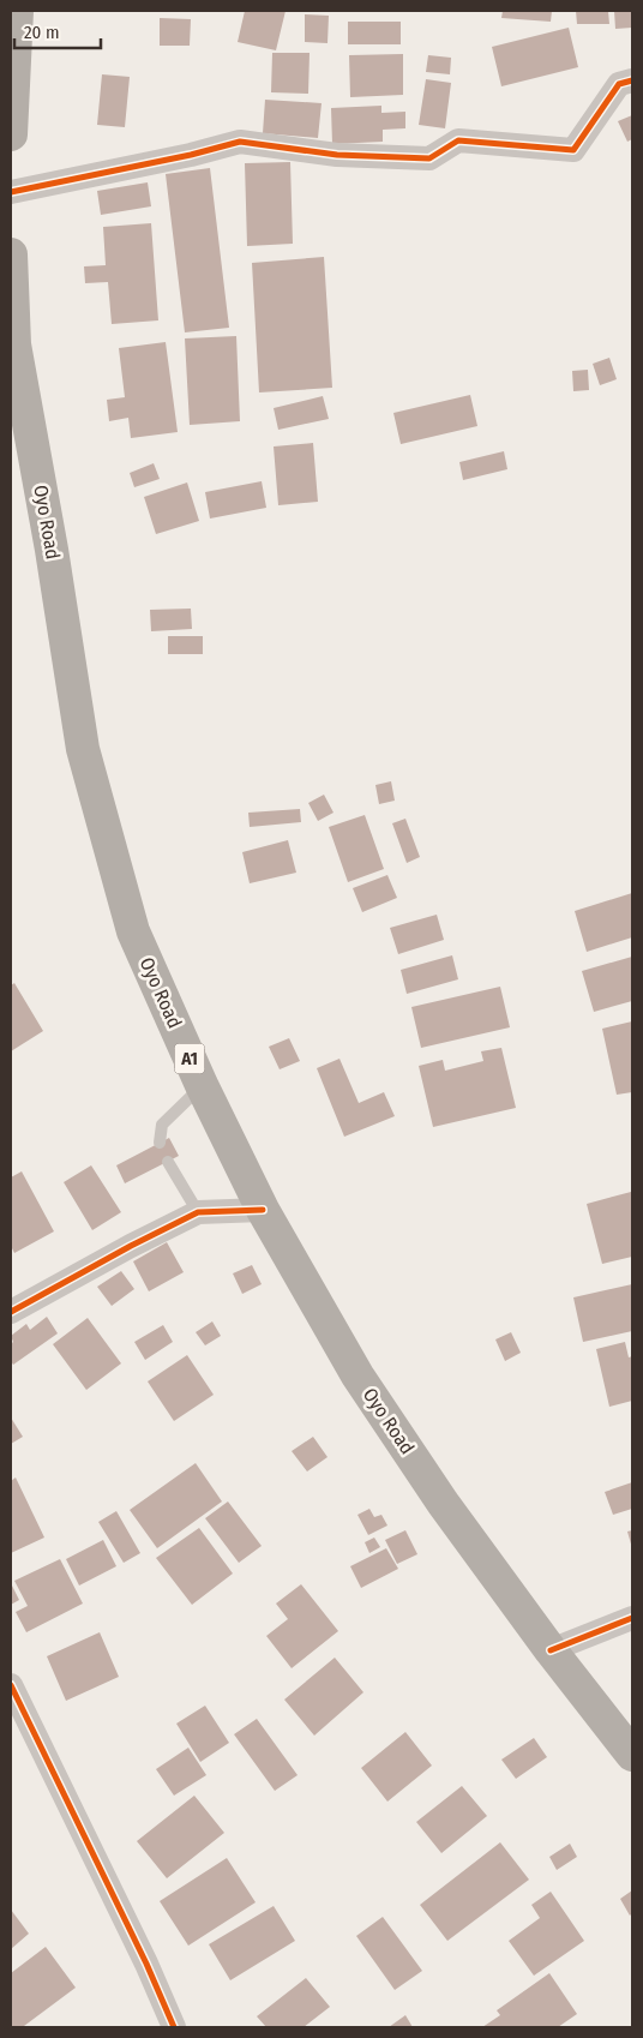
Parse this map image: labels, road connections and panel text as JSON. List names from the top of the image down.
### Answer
{
  "streets": {
    "highway": ["Oyo Road", "A1"]
  },
  "scale_bar": "20 m"
}
